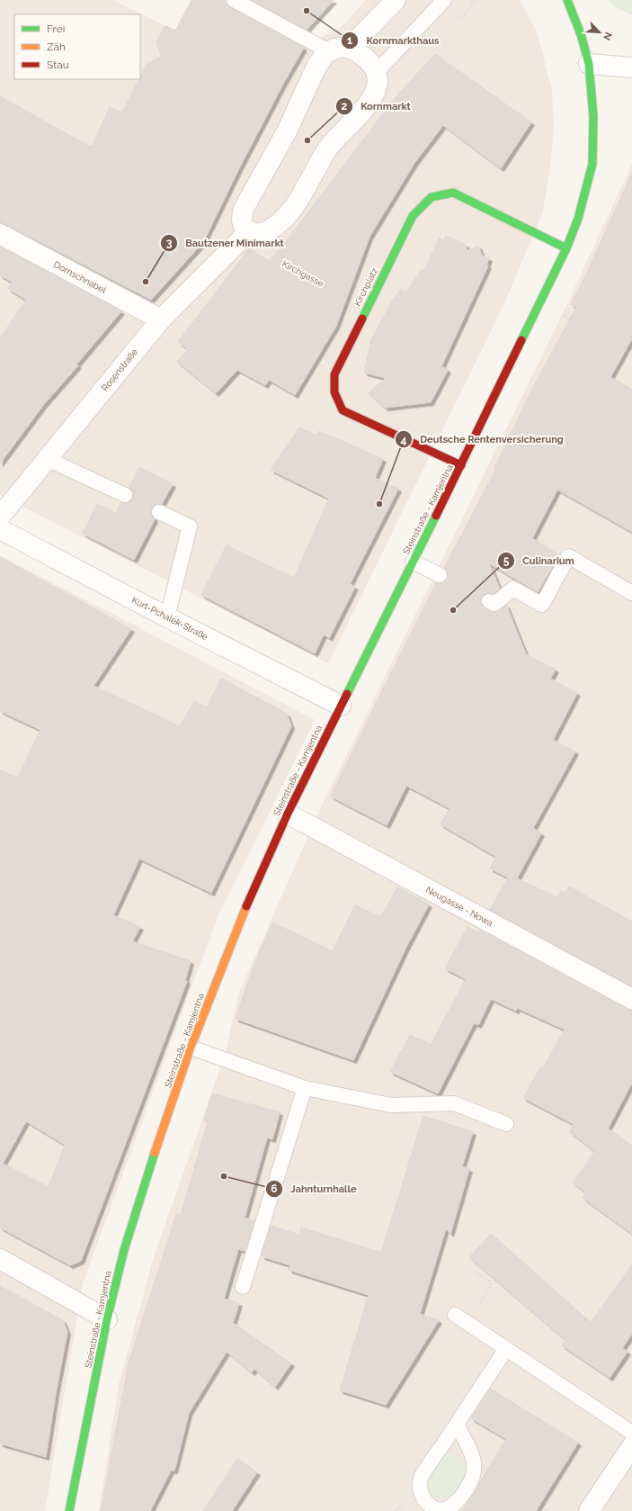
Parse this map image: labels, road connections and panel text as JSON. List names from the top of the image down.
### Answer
{
  "streets": {
    "main road": ["Kirchplatz", "Steinstraße - Kamjentna"],
    "street": [
      "Dornschnabel",
      "Rosenstraße",
      "Kurt-Pchalek-Straße",
      "Neugasse - Nowa"
    ],
    "path": ["Kirchgasse"]
  },
  "crossings": [
    ["Kirchgasse", "Kirchplatz"],
    ["Kirchgasse", "Rosenstraße"],
    ["Dornschnabel", "Rosenstraße"],
    ["Kirchplatz", "Steinstraße - Kamjentna"],
    ["Steinstraße - Kamjentna", "Kurt-Pchalek-Straße"],
    ["Steinstraße - Kamjentna", "Neugasse - Nowa"]
  ],
  "places": [
    "Kornmarkthaus",
    "Kornmarkt",
    "Bautzener Minimarkt",
    "Deutsche Rentenversicherung",
    "Culinarium",
    "Jahnturnhalle"
  ],
  "legend": ["Frei", "Zäh", "Stau"],
  "north": "bottom right"
}
